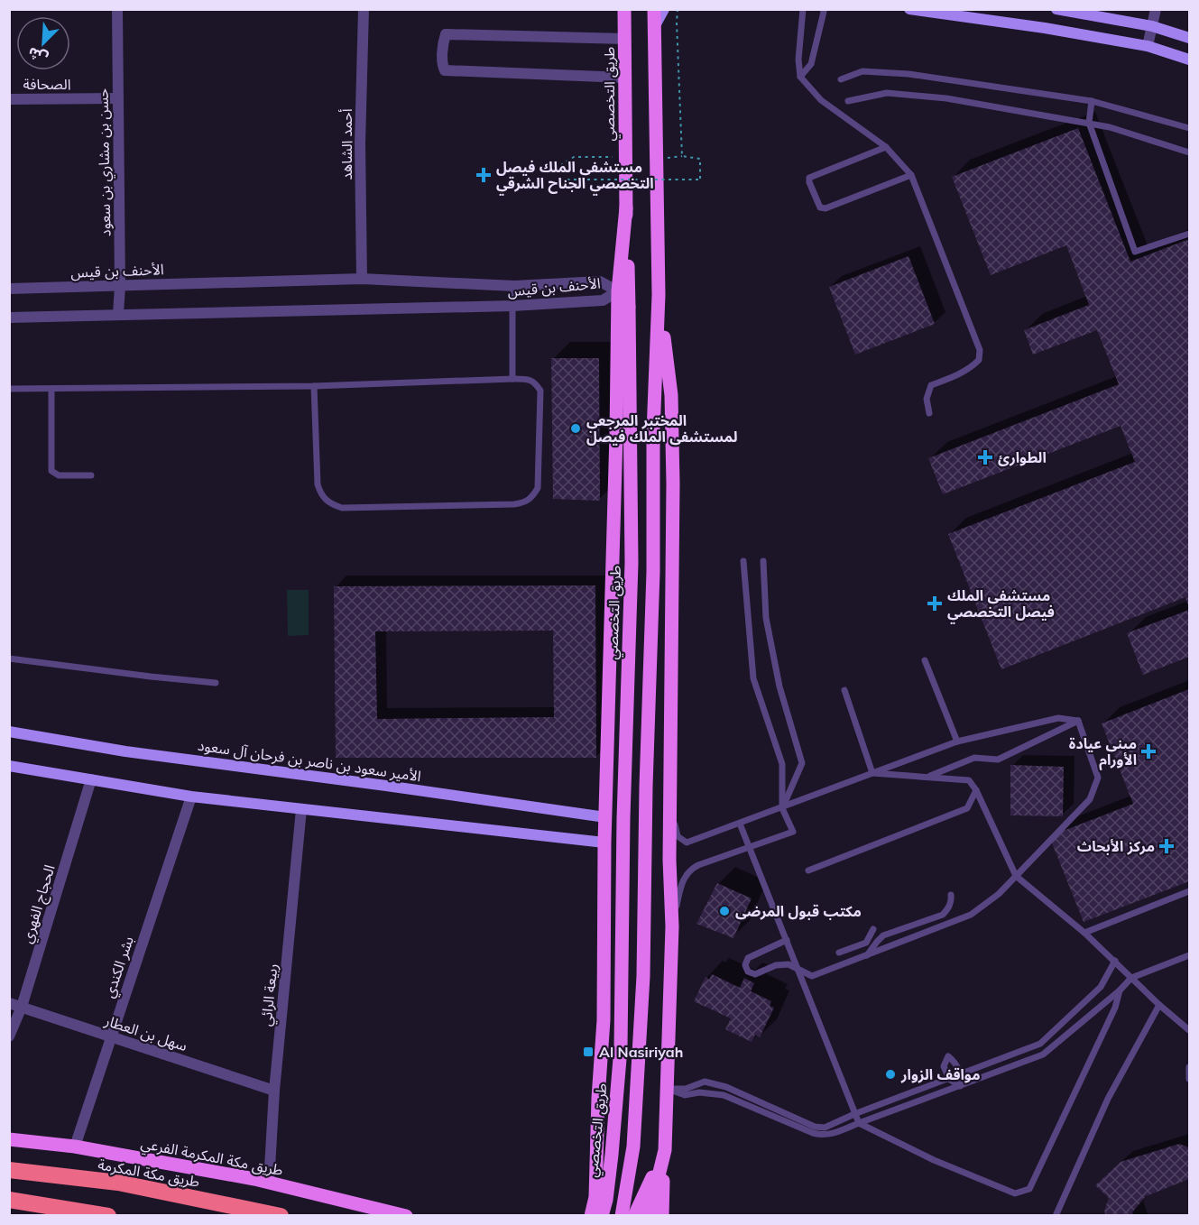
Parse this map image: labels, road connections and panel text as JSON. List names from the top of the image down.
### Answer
{
  "streets": {
    "highway": ["طريق مكة المكرمة"],
    "main road": ["طريق التخصصي", "طريق مكة المكرمة الفرعي"],
    "street": [
      "الصحافة",
      "أحمد الشاهد",
      "حسن بن مشاري بن سعود",
      "الأحنف بن قيس",
      "الأمير سعود بن ناصر بن فرحان آل سعود",
      "الحجاج الفهري",
      "بشر الكندي",
      "ربيعة الرائي",
      "سهل بن العطار"
    ]
  },
  "crossings": [
    ["الصحافة", "حسن بن مشاري بن سعود"],
    ["أحمد الشاهد", "الأحنف بن قيس"],
    ["حسن بن مشاري بن سعود", "الأحنف بن قيس"],
    ["الحجاج الفهري", "سهل بن العطار"],
    ["بشر الكندي", "سهل بن العطار"],
    ["بشر الكندي", "طريق مكة المكرمة الفرعي"],
    ["ربيعة الرائي", "سهل بن العطار"],
    ["ربيعة الرائي", "طريق مكة المكرمة الفرعي"]
  ],
  "places": {
    "health": [
      "مستشفى الملك فيصل التخصصي الجناح الشرقي",
      "الطوارئ",
      "مستشفى الملك فيصل التخصصي",
      "مبنى عيادة الأورام",
      "مركز الأبحاث"
    ],
    "other": ["المختبر المرجعي لمستشفى الملك فيصل", "مكتب قبول المرضى", "مواقف الزوار"],
    "transit": ["Al Nasiriyah"]
  },
  "north": "bottom left"
}
